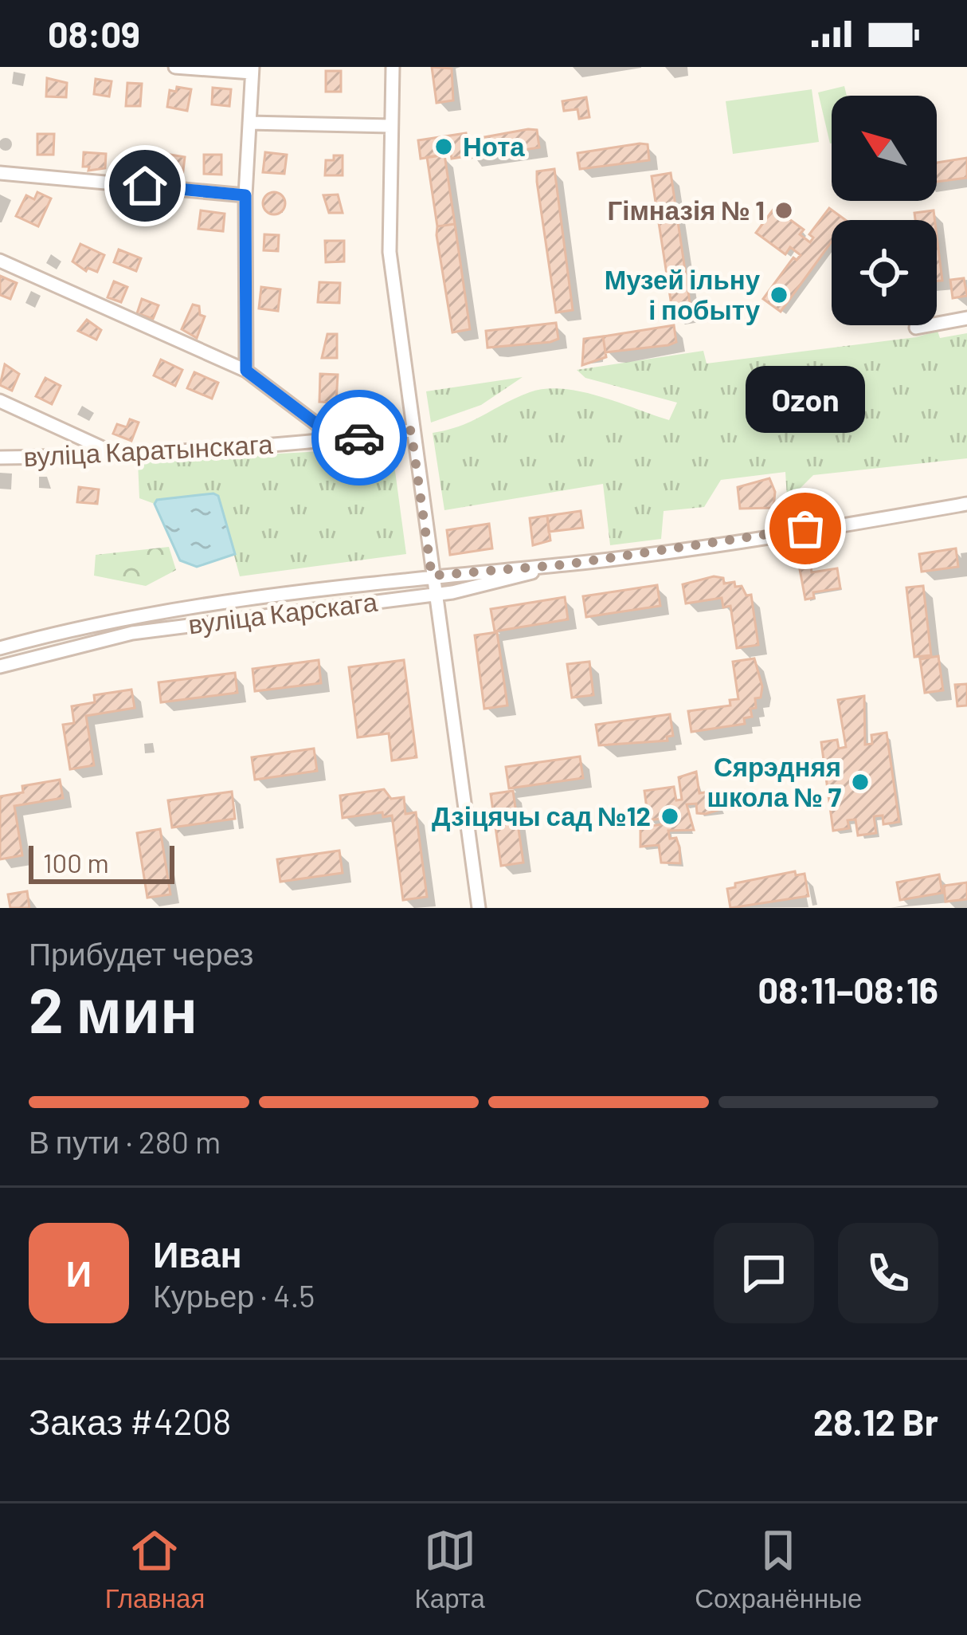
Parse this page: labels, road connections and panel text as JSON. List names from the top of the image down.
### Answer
{
  "streets": {
    "street": ["вуліца Каратынскага", "вуліца Карскага"]
  },
  "places": [
    "Нота",
    "Гімназія № 1",
    "Музей ільну і побыту",
    "Ozon",
    "Сярэдняя школа № 7",
    "Дзіцячы сад №12"
  ],
  "scale_bar": "100 m",
  "north": "top left",
  "page": {
    "status": "08:09",
    "bubble": "Ozon",
    "scale": "100 m",
    "heading": ["2 мин", "Прибудет через", "08:11–08:16"],
    "panel": [
      "Иван",
      "Курьер · 4.5",
      "Заказ #4208",
      "28.12 Br"
    ],
    "bar": "В пути · 280 m",
    "round": "И",
    "tabs": ["Главная", "Карта", "Сохранённые"]
  }
}
